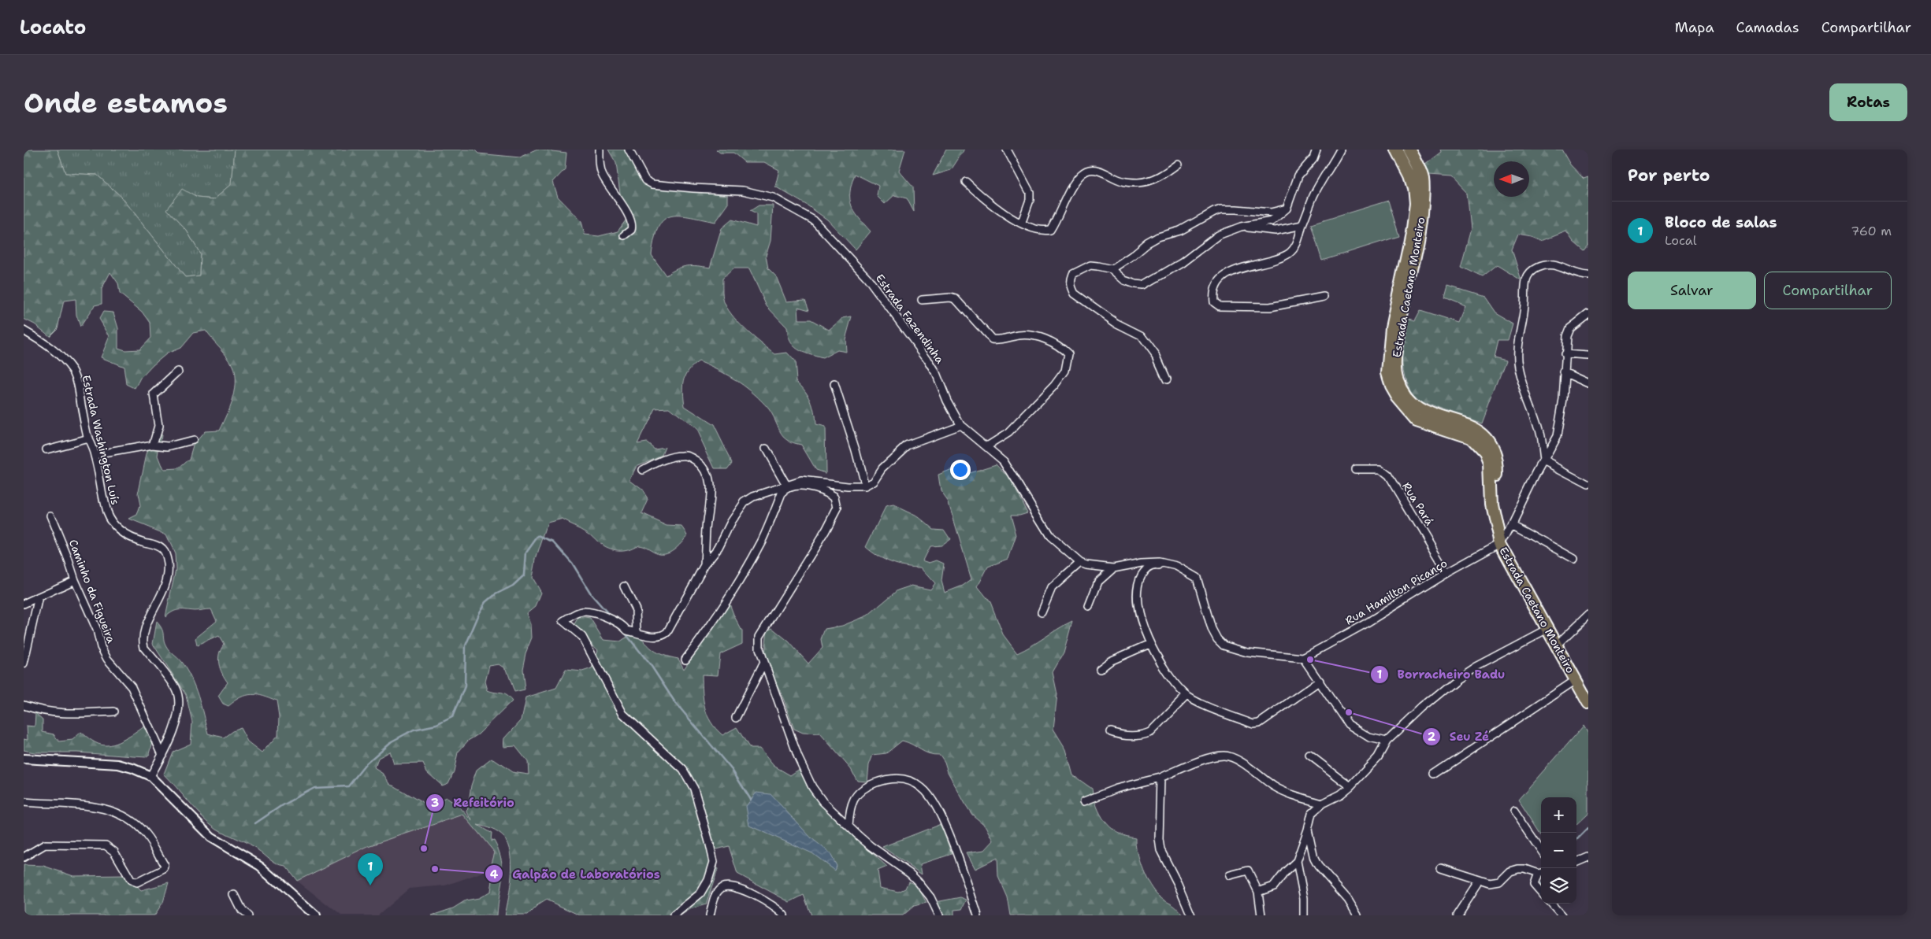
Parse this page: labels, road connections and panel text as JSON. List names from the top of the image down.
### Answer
{
  "streets": {
    "main road": ["Estrada Caetano Monteiro"],
    "street": [
      "Estrada Fazendinha",
      "Estrada Washington Luís",
      "Rua Pará",
      "Caminho da Figueira",
      "Rua Hamilton Picanço"
    ]
  },
  "crossings": [
    ["Estrada Caetano Monteiro", "Rua Hamilton Picanço"],
    ["Estrada Fazendinha", "Rua Hamilton Picanço"],
    ["Estrada Washington Luís", "Caminho da Figueira"],
    ["Rua Pará", "Rua Hamilton Picanço"]
  ],
  "places": [
    "Borracheiro Badu",
    "Seu Zé",
    "Refeitório",
    "Galpão de Laboratórios"
  ],
  "north": "left",
  "page": {
    "header": "Locato",
    "nav": ["Mapa", "Camadas", "Compartilhar"],
    "buttons": [
      "Rotas",
      ["Salvar", "Compartilhar"]
    ],
    "title": "Onde estamos",
    "heading": "Por perto",
    "list": [
      {
        "mark": "1",
        "name": "Bloco de salas",
        "note": "Local",
        "value": "760 m"
      }
    ],
    "map_buttons": ["+", "−"],
    "pins": "1"
  }
}
